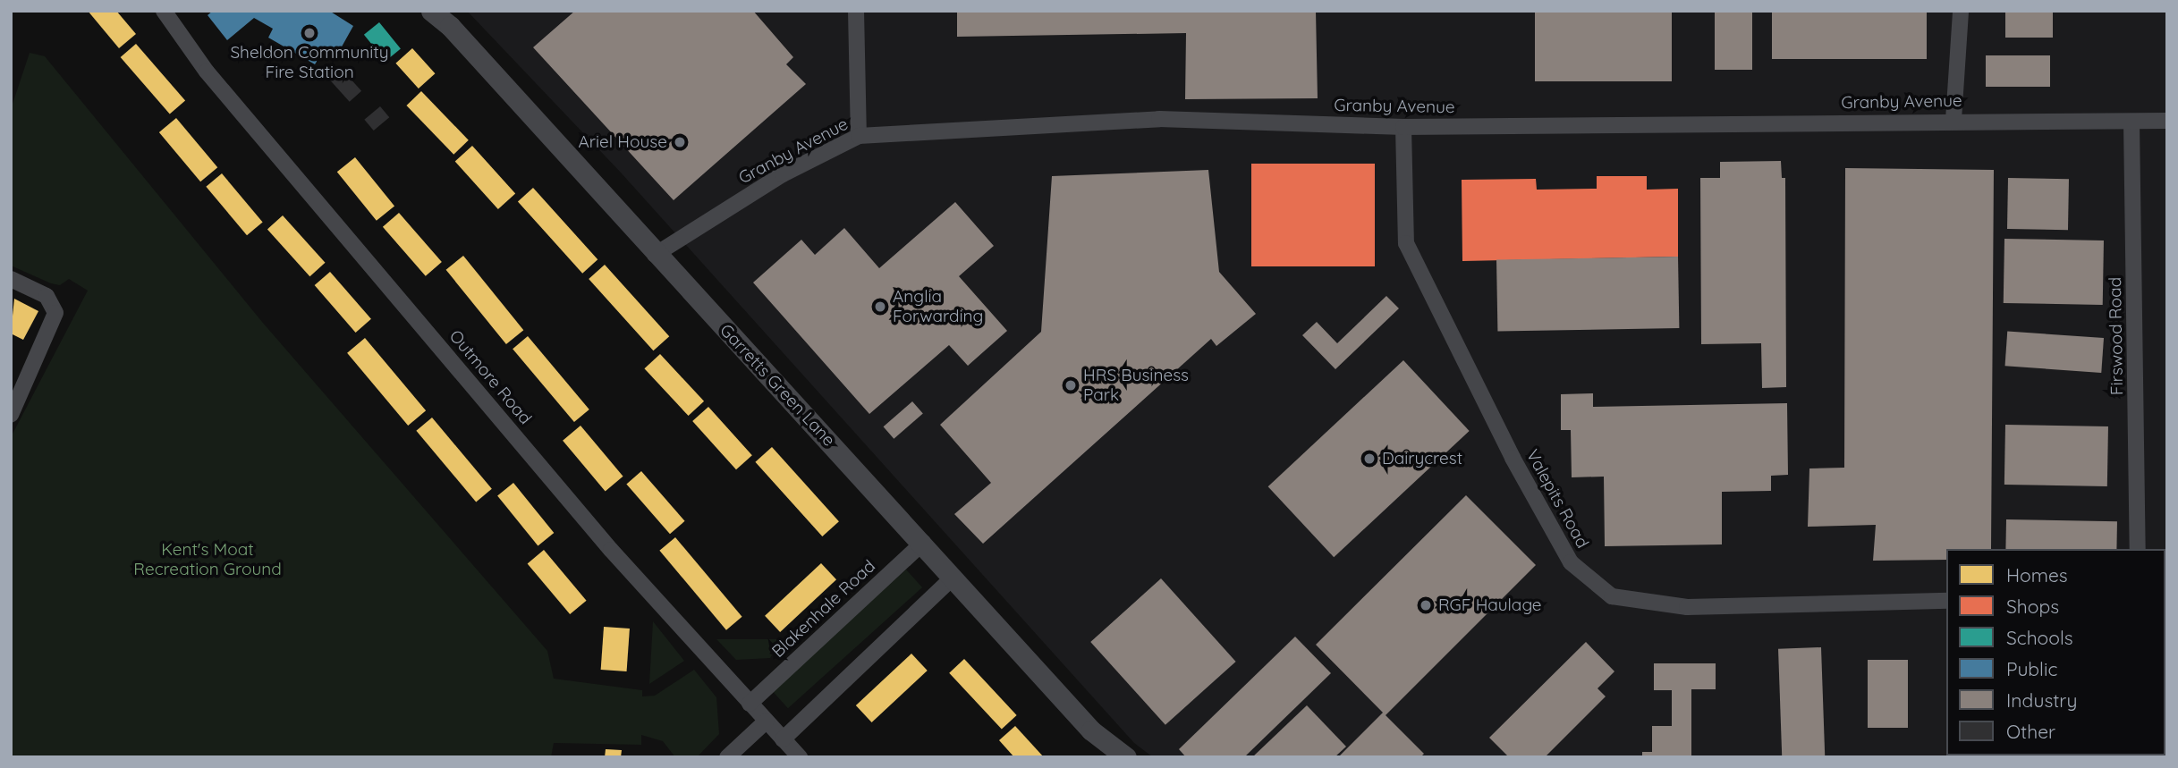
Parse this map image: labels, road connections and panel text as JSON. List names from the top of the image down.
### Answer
{
  "streets": {
    "street": [
      "Granby Avenue",
      "Firswood Road",
      "Outmore Road",
      "Garretts Green Lane",
      "Valepits Road",
      "Blakenhale Road"
    ]
  },
  "crossings": [
    ["Granby Avenue", "Firswood Road"],
    ["Granby Avenue", "Garretts Green Lane"],
    ["Granby Avenue", "Valepits Road"],
    ["Outmore Road", "Blakenhale Road"],
    ["Garretts Green Lane", "Blakenhale Road"]
  ],
  "parks": ["Kent's Moat Recreation Ground"],
  "places": [
    "Sheldon Community Fire Station",
    "Ariel House",
    "Anglia Forwarding",
    "HRS Business Park",
    "Dairycrest",
    "RGF Haulage"
  ],
  "legend": [
    "Homes",
    "Shops",
    "Schools",
    "Public",
    "Industry",
    "Other"
  ]
}
